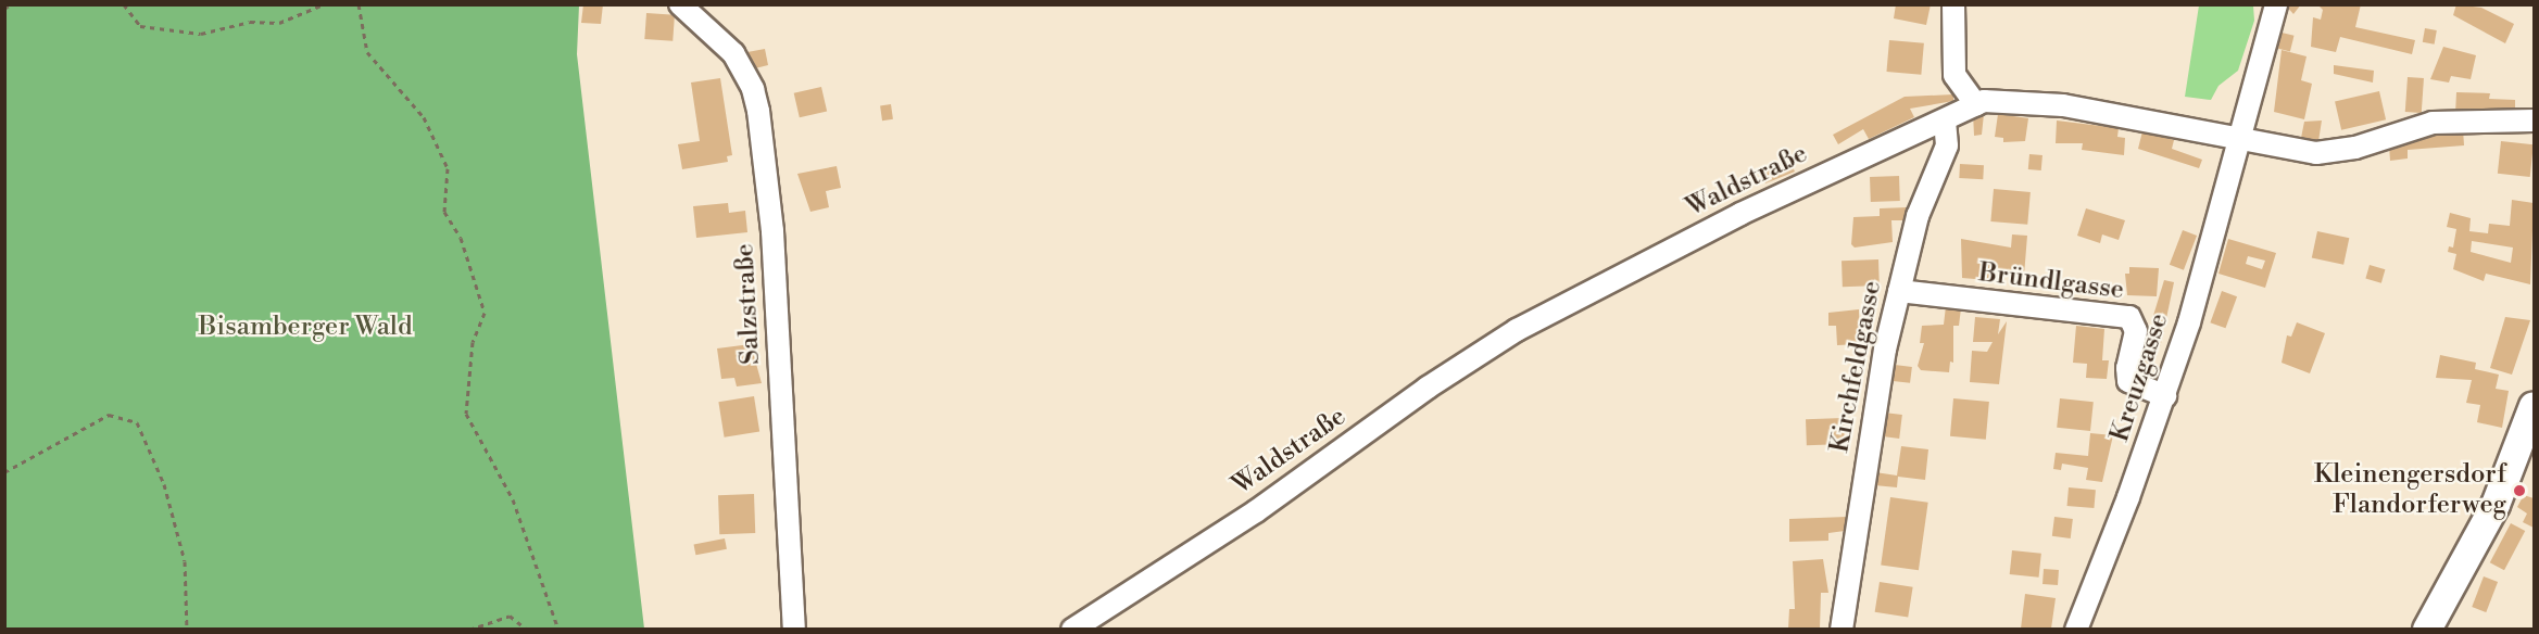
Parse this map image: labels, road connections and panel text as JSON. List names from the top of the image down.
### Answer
{
  "streets": {
    "street": [
      "Waldstraße",
      "Bründlgasse",
      "Salzstraße",
      "Kirchfeldgasse",
      "Kreuzgasse"
    ]
  },
  "crossings": [
    ["Waldstraße", "Kirchfeldgasse"],
    ["Waldstraße", "Kreuzgasse"],
    ["Bründlgasse", "Kirchfeldgasse"],
    ["Bründlgasse", "Kreuzgasse"]
  ],
  "parks": ["Bisamberger Wald"],
  "places": ["Kleinengersdorf Flandorferweg"]
}
